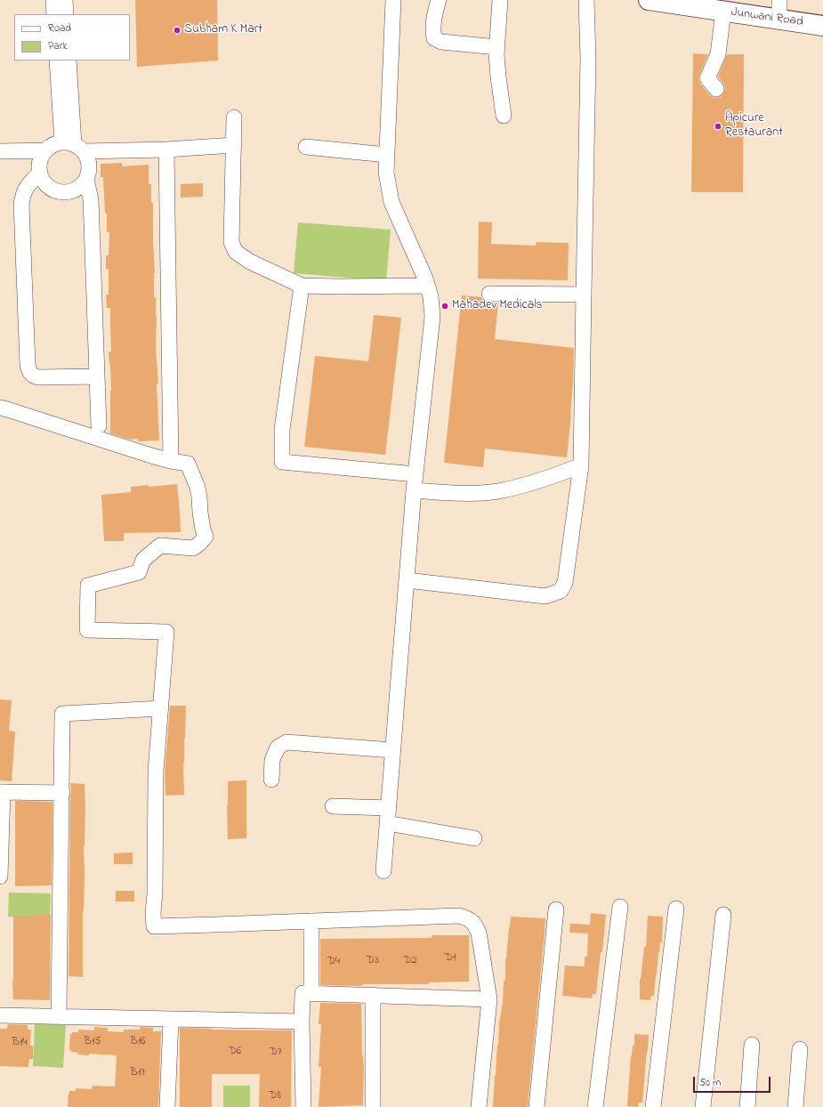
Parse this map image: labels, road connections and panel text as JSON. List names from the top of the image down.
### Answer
{
  "streets": {
    "main road": ["Junwani Road"]
  },
  "places": ["Subham K Mart", "Apicure Restaurant", "Mahadev Medicals"],
  "house_numbers": [
    "D1",
    "D3",
    "D2",
    "D4",
    "B15",
    "B16",
    "B14",
    "D6",
    "D7",
    "B17",
    "D8"
  ],
  "legend": ["Road", "Park"],
  "scale_bar": "50 m"
}
